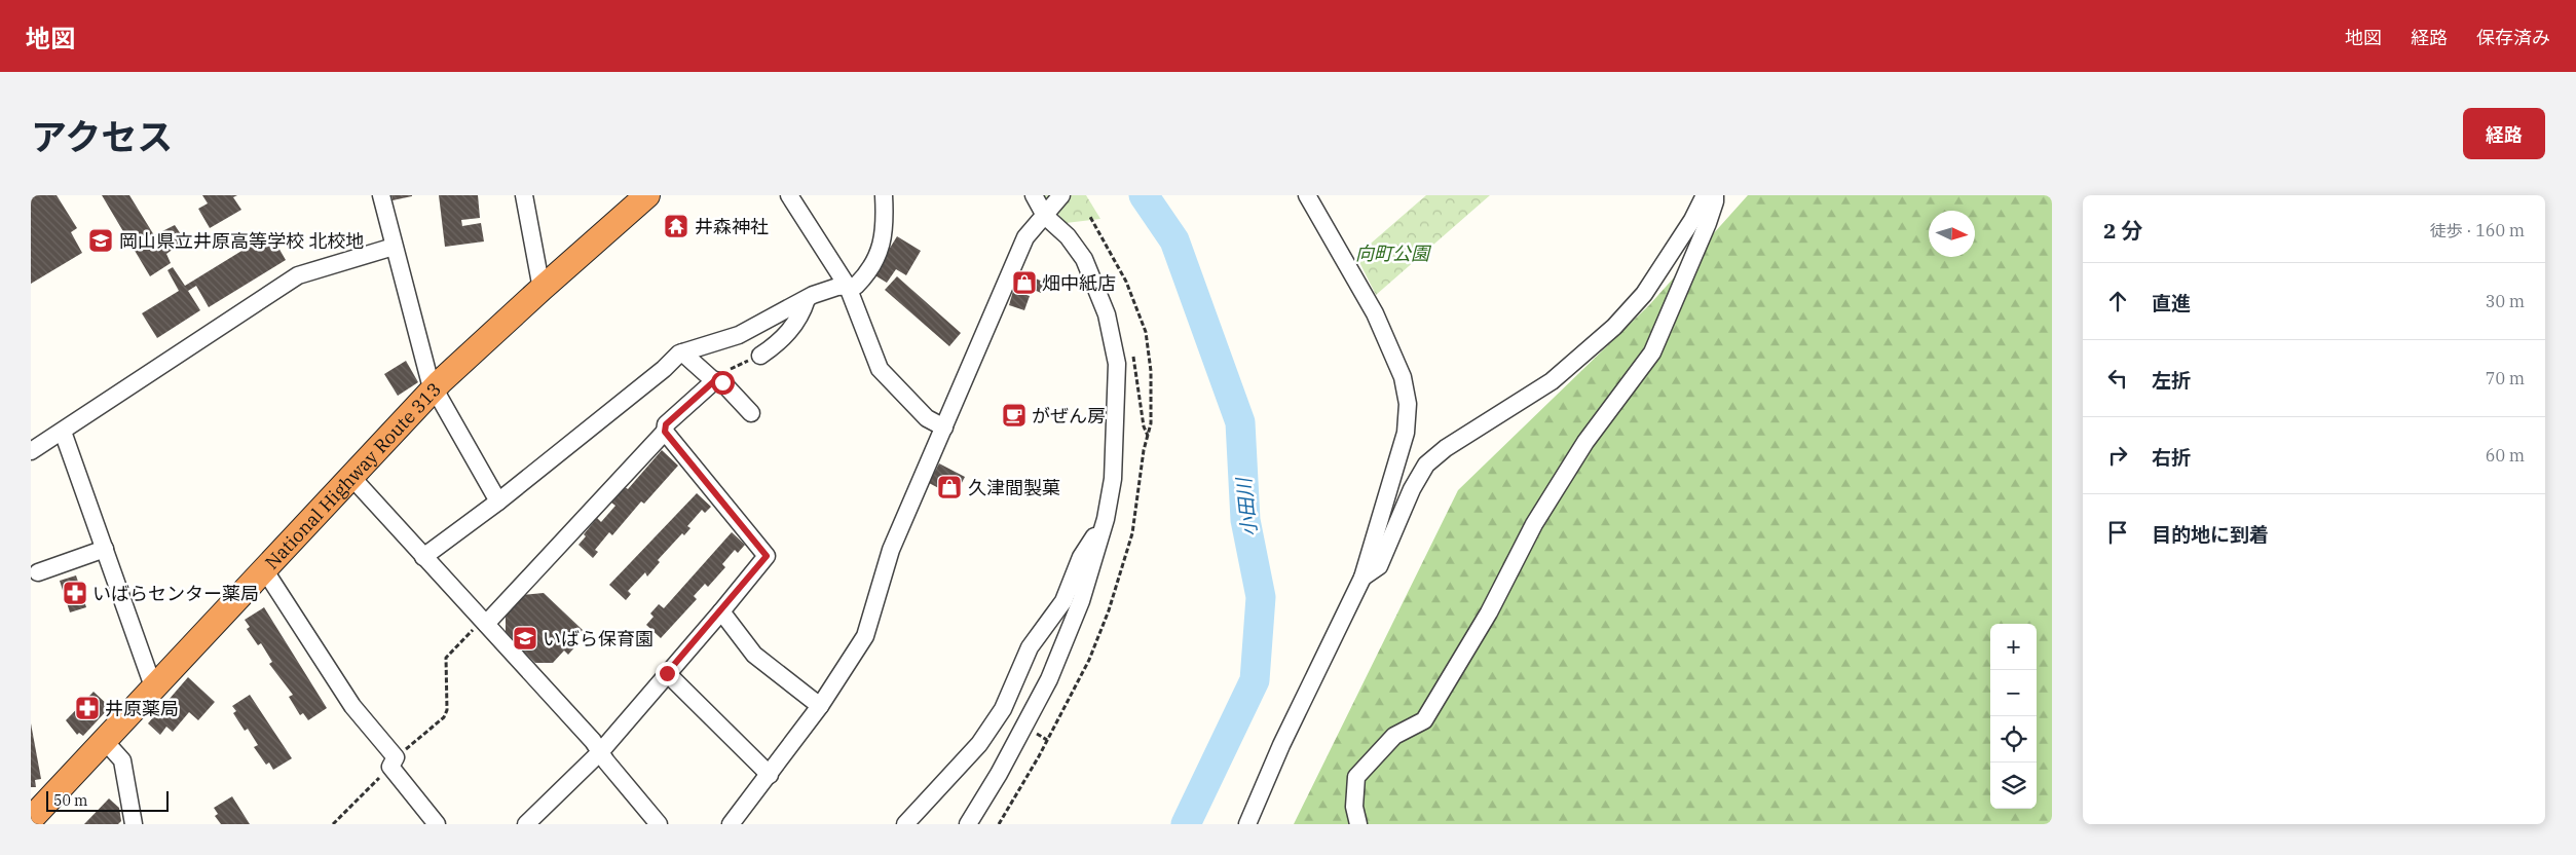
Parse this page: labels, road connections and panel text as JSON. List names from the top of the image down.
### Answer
{
  "streets": {
    "highway": ["National Highway Route 313"]
  },
  "water": ["小田川"],
  "parks": ["向町公園"],
  "places": {
    "temple": ["井森神社"],
    "school or university": ["岡山県立井原高等学校 北校地", "いばら保育園"],
    "shop": ["畑中紙店", "久津間製菓"],
    "cafe": ["がぜん房"],
    "pharmacy": ["いばらセンター薬局", "井原薬局"]
  },
  "scale_bar": "50 m",
  "north": "right",
  "page": {
    "header": "地図",
    "nav": ["地図", "経路", "保存済み"],
    "title": "アクセス",
    "buttons": "経路",
    "heading": ["2 分", "徒歩 · 160 m"],
    "list": [
      ["直進", "30 m"],
      ["左折", "70 m"],
      ["右折", "60 m"],
      "目的地に到着"
    ],
    "map_buttons": ["+", "−"],
    "scale": "50 m"
  }
}
